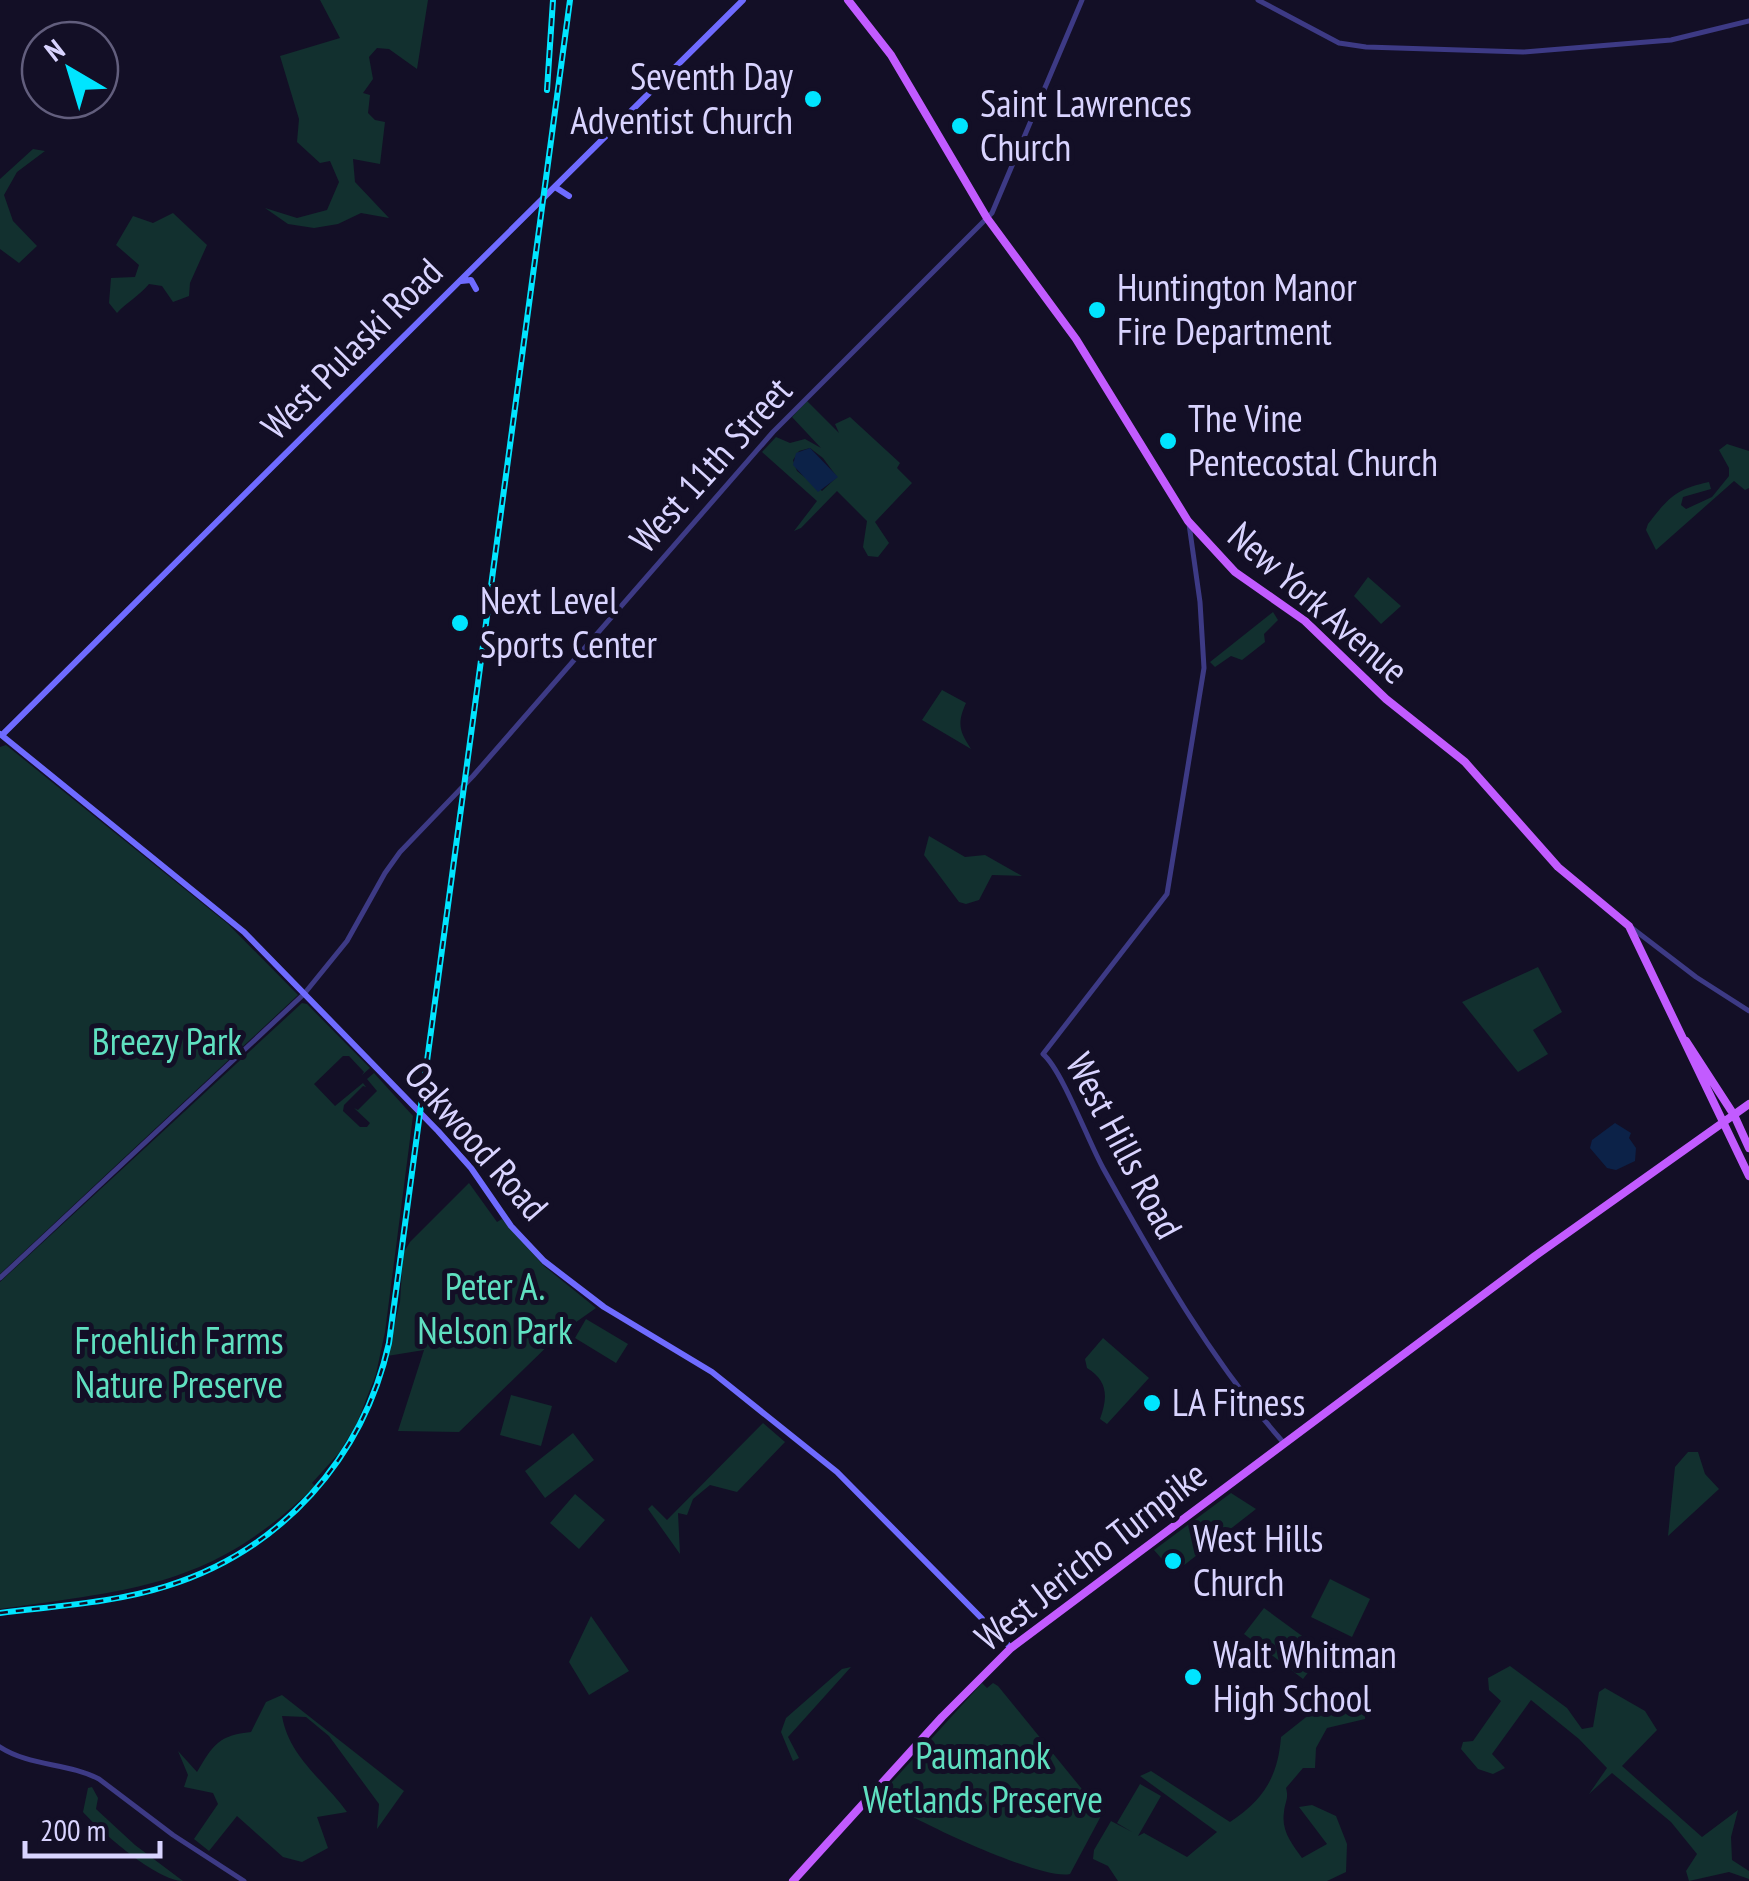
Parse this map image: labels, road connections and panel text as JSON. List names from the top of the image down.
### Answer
{
  "streets": {
    "main road": [
      "West Pulaski Road",
      "New York Avenue",
      "Oakwood Road",
      "West Jericho Turnpike"
    ],
    "street": ["West 11th Street", "West Hills Road"]
  },
  "crossings": [
    ["West Pulaski Road", "Oakwood Road"],
    ["West 11th Street", "New York Avenue"],
    ["West 11th Street", "Oakwood Road"],
    ["New York Avenue", "West Hills Road"],
    ["Oakwood Road", "West Jericho Turnpike"],
    ["West Hills Road", "West Jericho Turnpike"]
  ],
  "parks": [
    "Breezy Park",
    "Peter A. Nelson Park",
    "Froehlich Farms Nature Preserve",
    "Paumanok Wetlands Preserve"
  ],
  "places": [
    "Seventh Day Adventist Church",
    "Saint Lawrences Church",
    "Huntington Manor Fire Department",
    "The Vine Pentecostal Church",
    "Next Level Sports Center",
    "LA Fitness",
    "West Hills Church",
    "Walt Whitman High School"
  ],
  "scale_bar": "200 m",
  "north": "top left"
}
